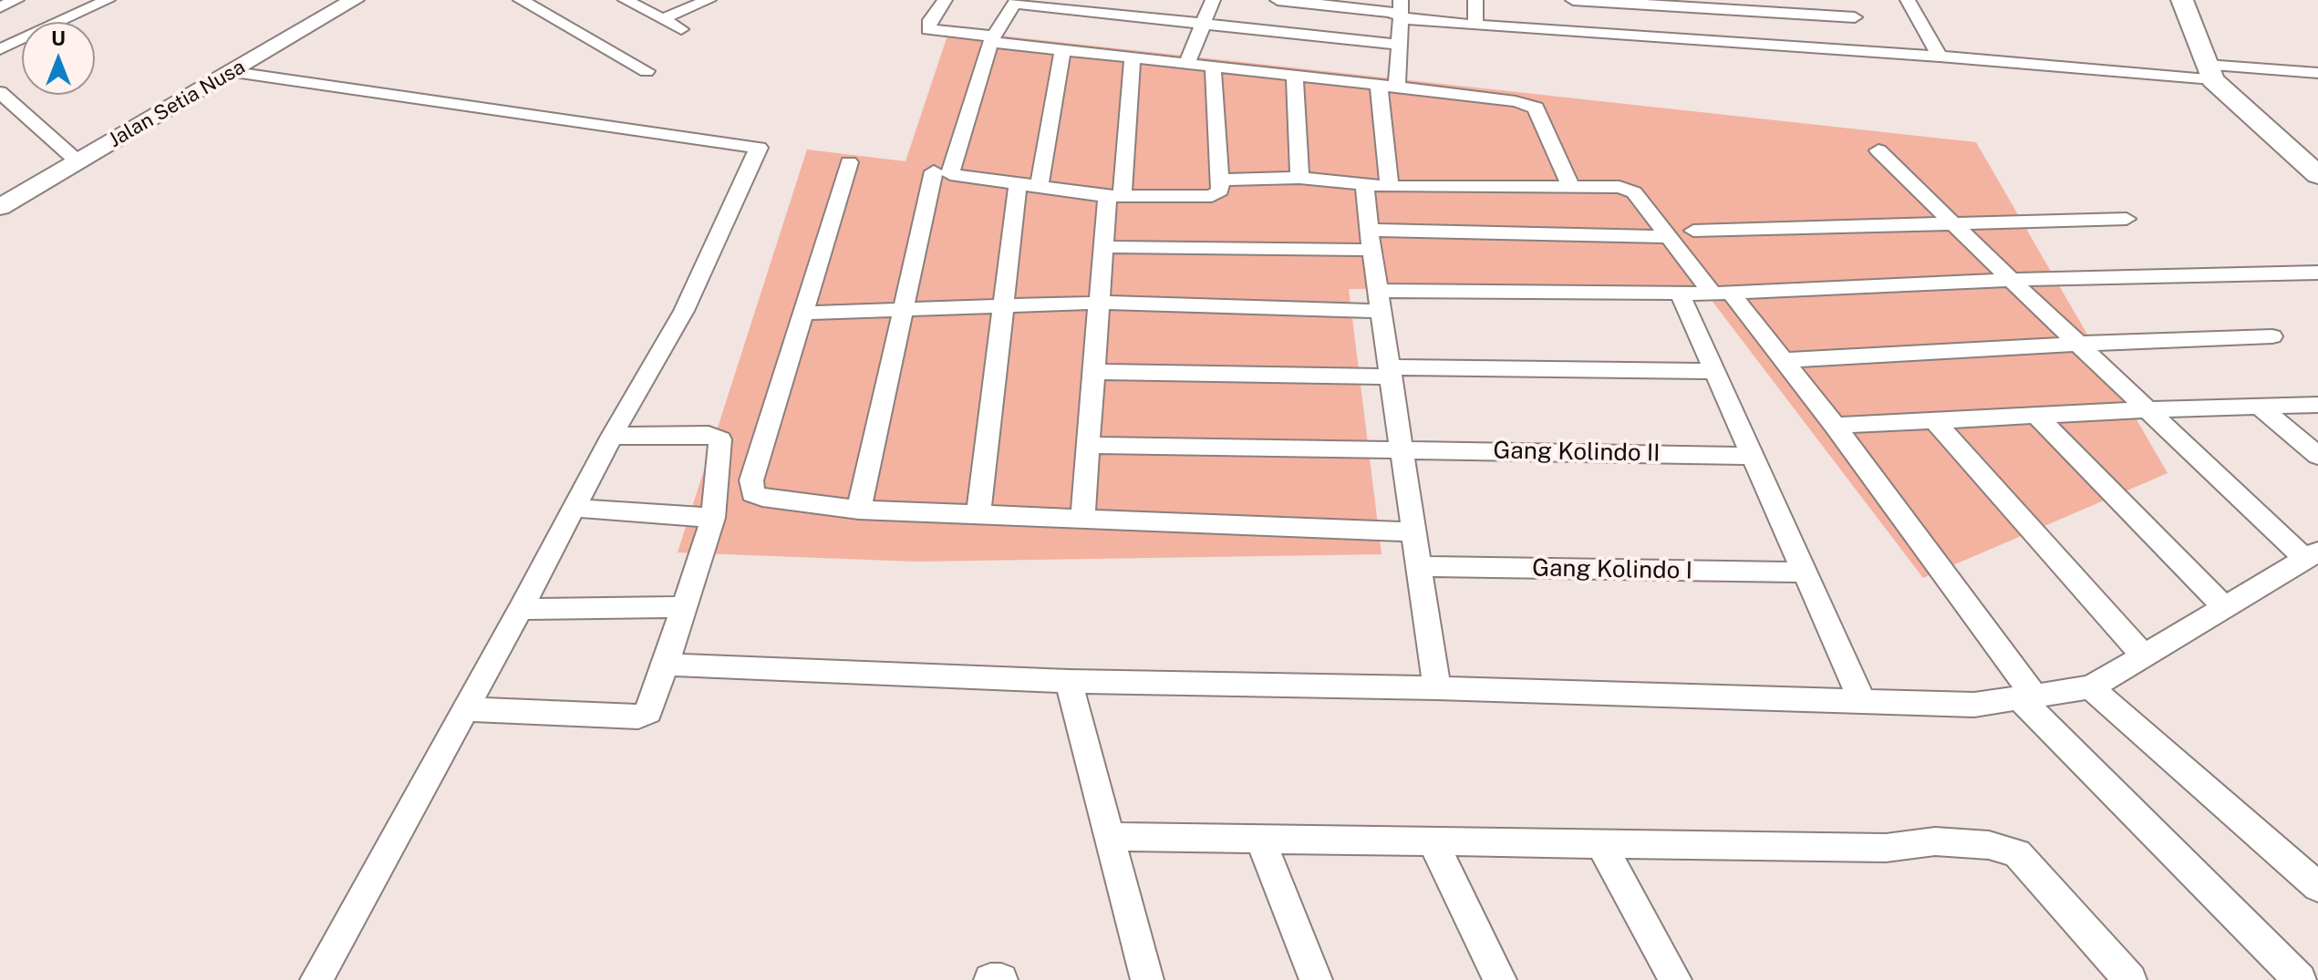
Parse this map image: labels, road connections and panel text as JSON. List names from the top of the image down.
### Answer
{
  "streets": {
    "street": ["Jalan Setia Nusa", "Gang Kolindo II", "Gang Kolindo I"]
  },
  "north": "top"
}
